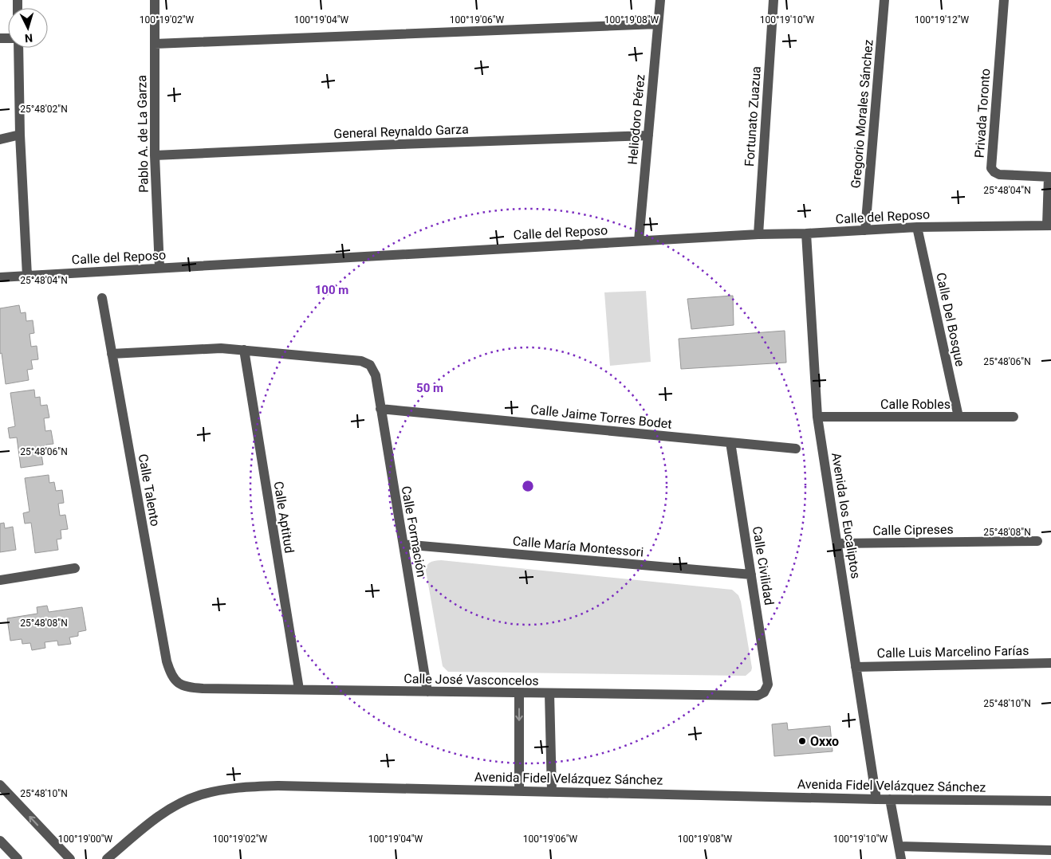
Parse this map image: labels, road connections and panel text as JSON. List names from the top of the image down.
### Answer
{
  "streets": {
    "street": [
      "Privada Toronto",
      "Gregorio Morales Sánchez",
      "Fortunato Zuazua",
      "Heliodoro Pérez",
      "General Reynaldo Garza",
      "Pablo A. de La Garza",
      "Calle del Reposo",
      "Calle Del Bosque",
      "Calle Robles",
      "Calle Jaime Torres Bodet",
      "Calle Talento",
      "Avenida los Eucaliptos",
      "Calle Aptitud",
      "Calle Cipreses",
      "Calle Formación",
      "Calle María Montessori",
      "Calle Civilidad",
      "Calle Luis Marcelino Farías",
      "Calle José Vasconcelos",
      "Avenida Fidel Velázquez Sánchez"
    ]
  },
  "crossings": [
    ["Gregorio Morales Sánchez", "Calle del Reposo"],
    ["Fortunato Zuazua", "Calle del Reposo"],
    ["Heliodoro Pérez", "General Reynaldo Garza"],
    ["Heliodoro Pérez", "Calle del Reposo"],
    ["General Reynaldo Garza", "Pablo A. de La Garza"],
    ["Pablo A. de La Garza", "Calle del Reposo"],
    ["Calle del Reposo", "Calle Del Bosque"],
    ["Calle del Reposo", "Avenida los Eucaliptos"],
    ["Calle Del Bosque", "Calle Robles"],
    ["Calle Robles", "Avenida los Eucaliptos"],
    ["Calle Jaime Torres Bodet", "Calle Formación"],
    ["Calle Jaime Torres Bodet", "Calle Civilidad"],
    ["Calle Talento", "Calle José Vasconcelos"],
    ["Avenida los Eucaliptos", "Calle Cipreses"],
    ["Avenida los Eucaliptos", "Calle Luis Marcelino Farías"],
    ["Avenida los Eucaliptos", "Avenida Fidel Velázquez Sánchez"],
    ["Calle Aptitud", "Calle Formación"],
    ["Calle Aptitud", "Calle José Vasconcelos"],
    ["Calle Formación", "Calle María Montessori"],
    ["Calle Formación", "Calle José Vasconcelos"],
    ["Calle María Montessori", "Calle Civilidad"],
    ["Calle Civilidad", "Calle José Vasconcelos"]
  ],
  "places": ["Oxxo"],
  "north": "bottom",
  "coordinates": [
    "100°19'02\"W",
    "100°19'04\"W",
    "100°19'06\"W",
    "100°19'08\"W",
    "100°19'10\"W",
    "100°19'12\"W",
    "25°48'02\"N",
    "25°48'04\"N",
    "25°48'06\"N",
    "25°48'08\"N",
    "25°48'10\"N",
    "100°19'00\"W"
  ],
  "rings": ["100 m", "50 m"]
}
